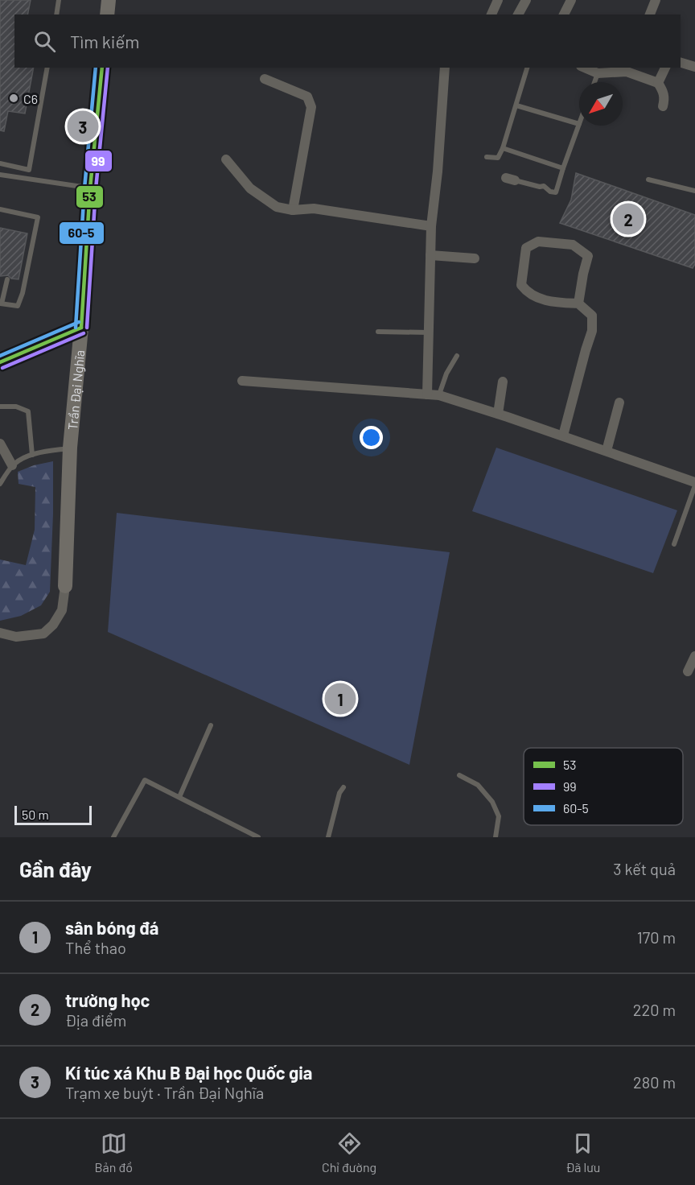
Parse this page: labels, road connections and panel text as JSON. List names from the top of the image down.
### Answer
{
  "streets": {
    "street": ["Trần Đại Nghĩa"]
  },
  "places": ["C6"],
  "lines": ["transit line 53", "transit line 99", "transit line 60-5"],
  "legend": ["53", "99", "60-5"],
  "scale_bar": "50 m",
  "north": "bottom left",
  "page": {
    "search": "Tìm kiếm",
    "pins": ["3", "2", "1"],
    "scale": "50 m",
    "heading": ["Gần đây", "3 kết quả"],
    "list": [
      {
        "mark": "1",
        "name": "sân bóng đá",
        "note": "Thể thao",
        "value": "170 m"
      },
      {
        "mark": "2",
        "name": "trường học",
        "note": "Địa điểm",
        "value": "220 m"
      },
      {
        "mark": "3",
        "name": "Kí túc xá Khu B Đại học Quốc gia",
        "note": "Trạm xe buýt · Trần Đại Nghĩa",
        "value": "280 m"
      }
    ],
    "nav": ["Bản đồ", "Chỉ đường", "Đã lưu"]
  }
}
